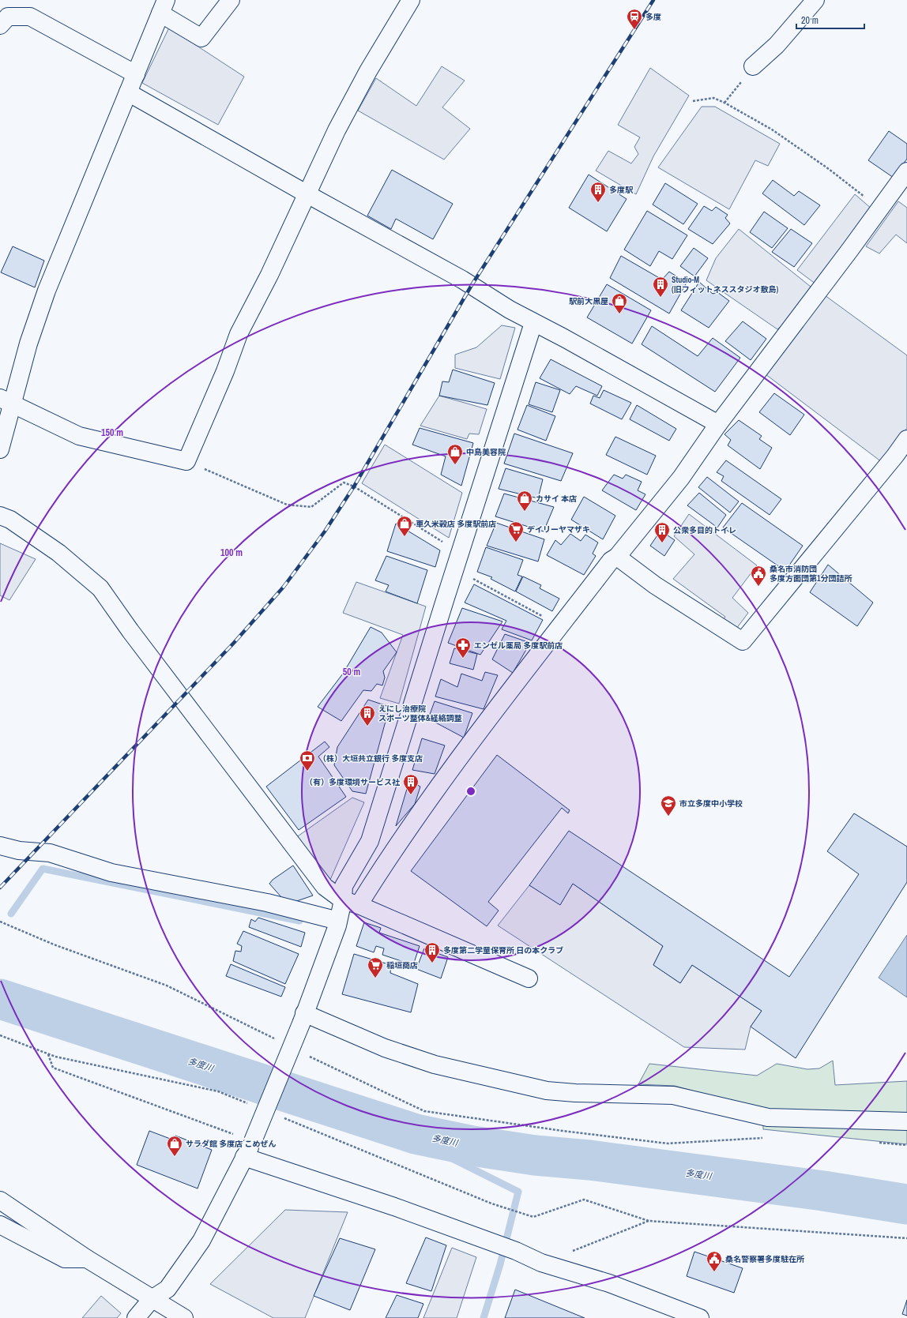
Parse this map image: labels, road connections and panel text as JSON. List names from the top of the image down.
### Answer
{
  "water": ["多度川"],
  "places": {
    "station": ["多度"],
    "building": [
      "多度駅",
      "Studio-M (旧フィットネススタジオ敷島)",
      "公衆多目的トイレ",
      "えにし治療院 スポーツ整体&経絡調整",
      "（有）多度環境サービス社",
      "多度第二学童保育所 日の本クラブ"
    ],
    "shop": [
      "駅前大黒屋",
      "中島美容院",
      "カサイ 本店",
      "車久米穀店 多度駅前店",
      "サラダ館 多度店 こめぜん"
    ],
    "supermarket": ["デイリーヤマザキ", "稲垣商店"],
    "public building": ["桑名市消防団 多度方面団第1分団詰所", "桑名警察署多度駐在所"],
    "pharmacy": ["エンゼル薬局 多度駅前店"],
    "bank": ["（株）大垣共立銀行 多度支店"],
    "school or university": ["市立多度中小学校"]
  },
  "scale_bar": "20 m",
  "rings": ["150 m", "100 m", "50 m"]
}
